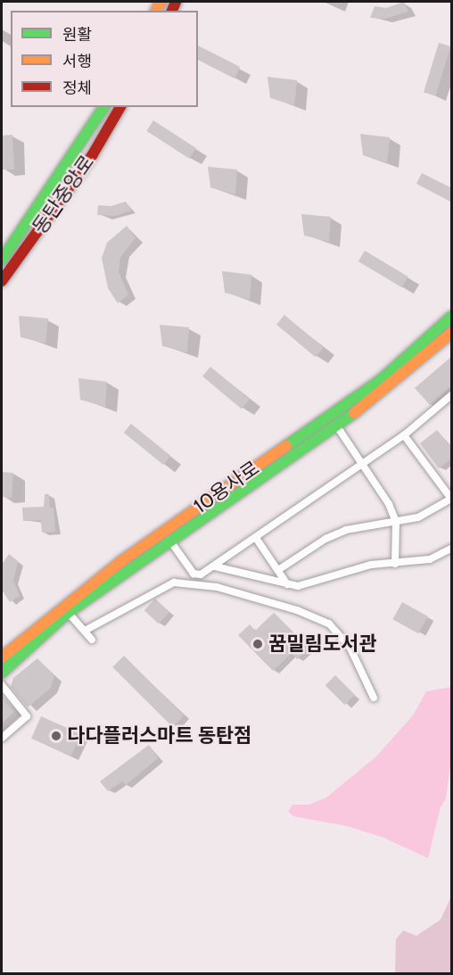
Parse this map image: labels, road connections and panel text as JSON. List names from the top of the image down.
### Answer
{
  "streets": {
    "street": ["동탄중앙로", "10용사로"]
  },
  "places": ["꿈밀림도서관", "다다플러스마트 동탄점"],
  "legend": ["원활", "서행", "정체"]
}
